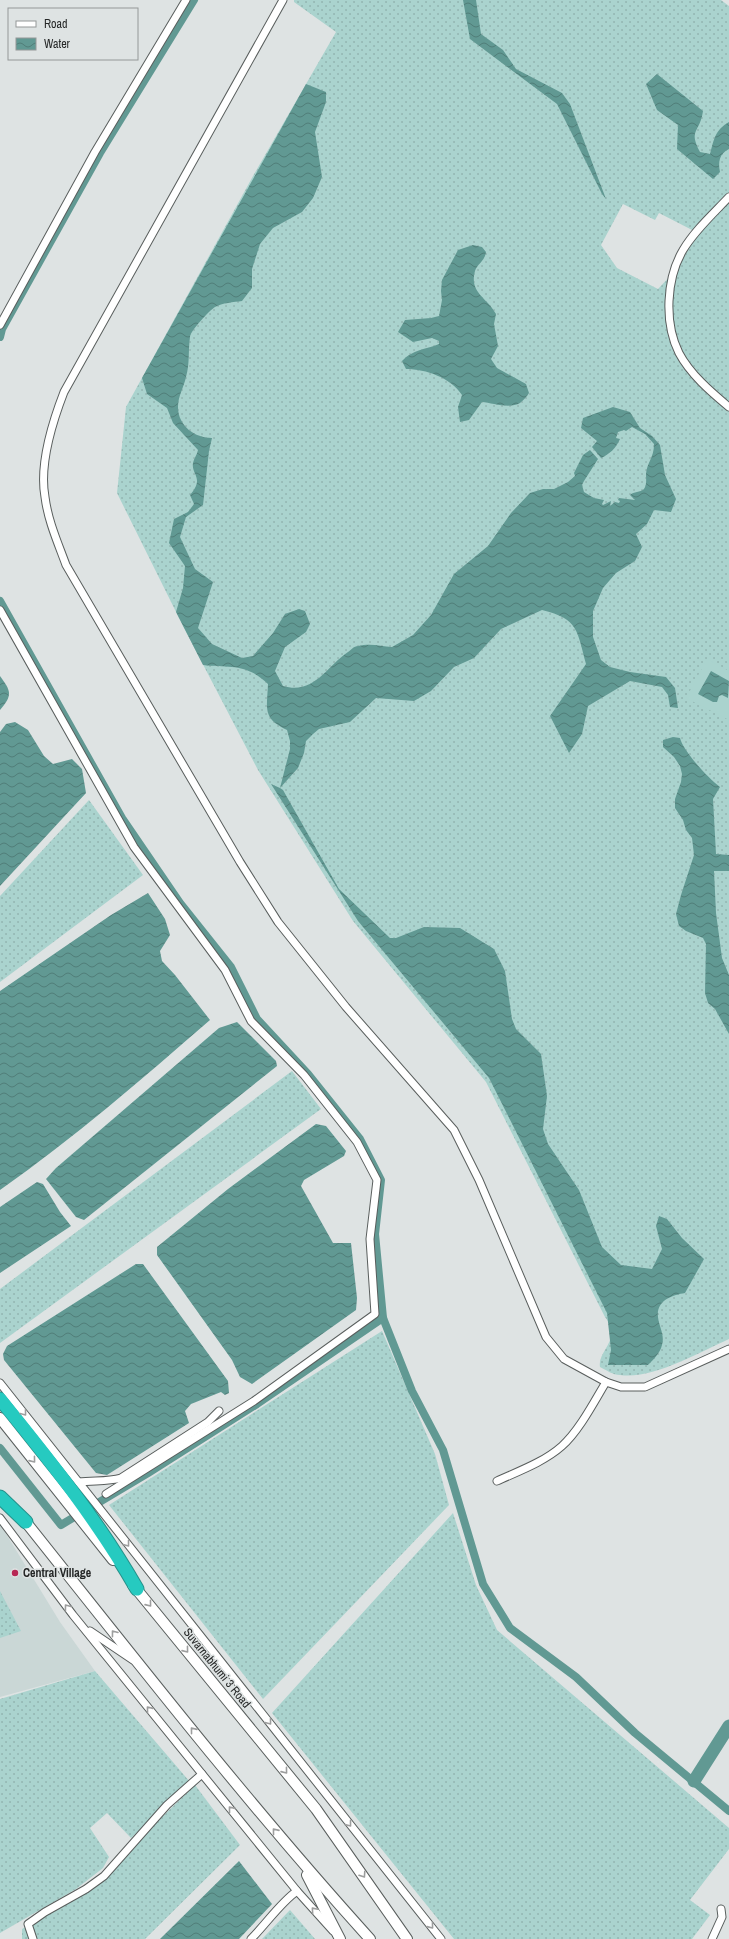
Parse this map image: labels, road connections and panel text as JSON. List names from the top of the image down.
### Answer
{
  "streets": {
    "main road": ["Suvarnabhumi 3 Road"]
  },
  "places": ["Central Village"],
  "legend": ["Road", "Water"]
}
